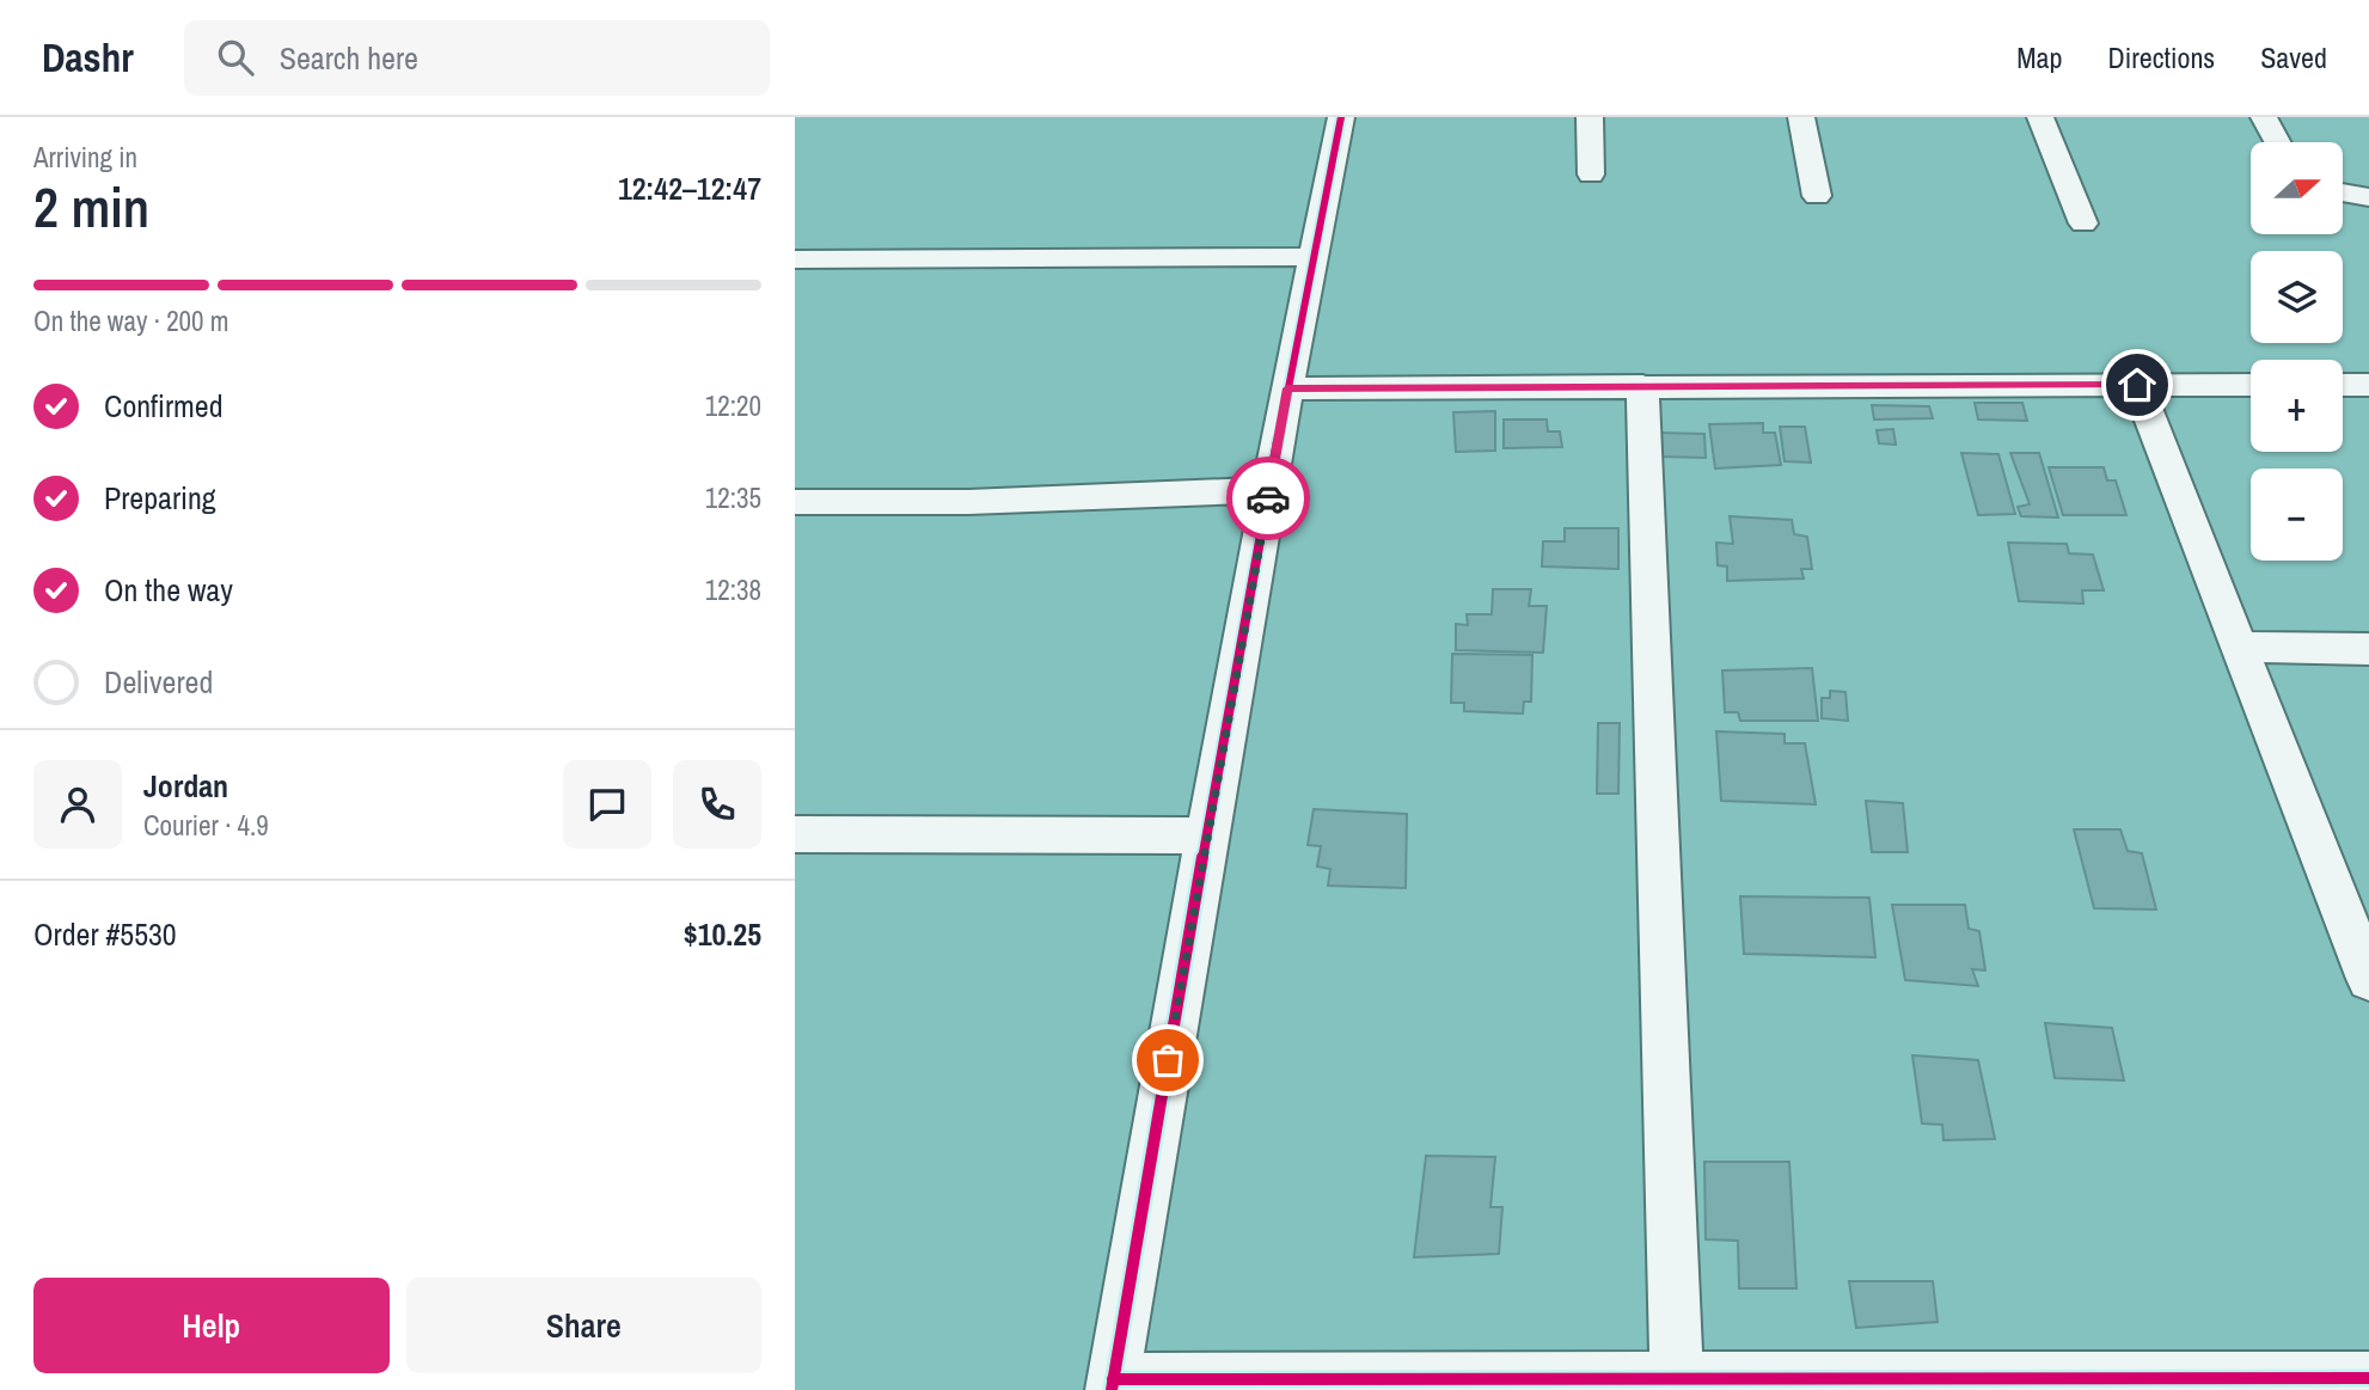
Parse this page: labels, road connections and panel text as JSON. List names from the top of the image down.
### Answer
{
  "north": "right",
  "page": {
    "header": "Dashr",
    "search": "Search here",
    "nav": ["Map", "Directions", "Saved"],
    "heading": ["2 min", "Arriving in", "12:42–12:47"],
    "panel": [
      "Jordan",
      "Courier · 4.9",
      "Order #5530",
      "$10.25"
    ],
    "map_buttons": ["+", "−"],
    "bar": "On the way · 200 m",
    "list": [
      ["Confirmed", "12:20"],
      ["Preparing", "12:35"],
      ["On the way", "12:38"],
      "Delivered"
    ],
    "buttons": ["Help", "Share"]
  }
}
